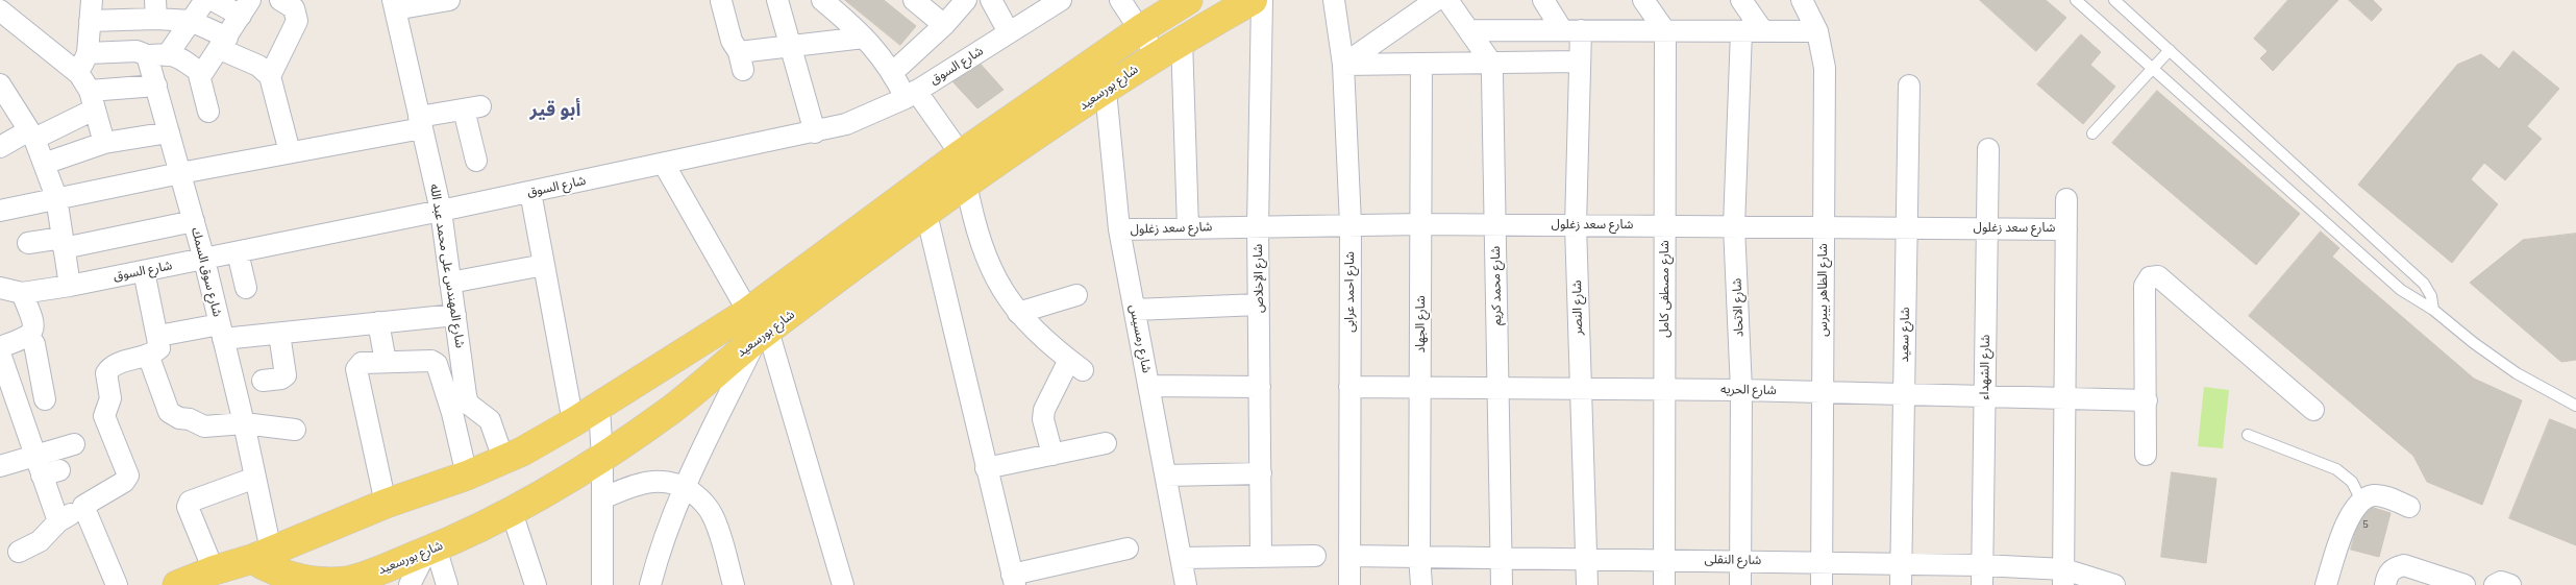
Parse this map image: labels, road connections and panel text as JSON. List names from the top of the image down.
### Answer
{
  "streets": {
    "main road": ["شارع بورسعيد"],
    "street": [
      "شارع السوق",
      "شارع سعد زغلول",
      "شارع المهندس على محمد عبد الله",
      "شارع سوق السمك",
      "شارع الإخلاص",
      "شارع محمد كريم",
      "شارع مصطفى كامل",
      "شارع الظاهر بيبرس",
      "شارع احمد عرابى",
      "شارع النصر",
      "شارع الاتحاد",
      "شارع الجهاد",
      "شارع سعيد",
      "شارع رمسيس",
      "شارع الشهداء",
      "شارع الحريه",
      "شارع النقلى"
    ]
  },
  "crossings": [
    ["شارع السوق", "شارع المهندس على محمد عبد الله"],
    ["شارع السوق", "شارع سوق السمك"],
    ["شارع بورسعيد", "شارع المهندس على محمد عبد الله"],
    ["شارع بورسعيد", "شارع سوق السمك"],
    ["شارع بورسعيد", "شارع رمسيس"],
    ["شارع سعد زغلول", "شارع الإخلاص"],
    ["شارع سعد زغلول", "شارع محمد كريم"],
    ["شارع سعد زغلول", "شارع مصطفى كامل"],
    ["شارع سعد زغلول", "شارع الظاهر بيبرس"],
    ["شارع سعد زغلول", "شارع احمد عرابى"],
    ["شارع سعد زغلول", "شارع النصر"],
    ["شارع سعد زغلول", "شارع الاتحاد"],
    ["شارع سعد زغلول", "شارع الجهاد"],
    ["شارع سعد زغلول", "شارع سعيد"],
    ["شارع سعد زغلول", "شارع رمسيس"],
    ["شارع سعد زغلول", "شارع الشهداء"],
    ["شارع محمد كريم", "شارع الحريه"],
    ["شارع محمد كريم", "شارع النقلى"],
    ["شارع مصطفى كامل", "شارع الحريه"],
    ["شارع مصطفى كامل", "شارع النقلى"],
    ["شارع الظاهر بيبرس", "شارع الحريه"],
    ["شارع الظاهر بيبرس", "شارع النقلى"],
    ["شارع احمد عرابى", "شارع الحريه"],
    ["شارع احمد عرابى", "شارع النقلى"],
    ["شارع النصر", "شارع الحريه"],
    ["شارع النصر", "شارع النقلى"],
    ["شارع الاتحاد", "شارع الحريه"],
    ["شارع الاتحاد", "شارع النقلى"],
    ["شارع الجهاد", "شارع الحريه"],
    ["شارع الجهاد", "شارع النقلى"],
    ["شارع سعيد", "شارع الحريه"],
    ["شارع سعيد", "شارع النقلى"],
    ["شارع الشهداء", "شارع الحريه"],
    ["شارع الشهداء", "شارع النقلى"]
  ],
  "districts": ["أبو قير"],
  "house_numbers": ["5"]
}
